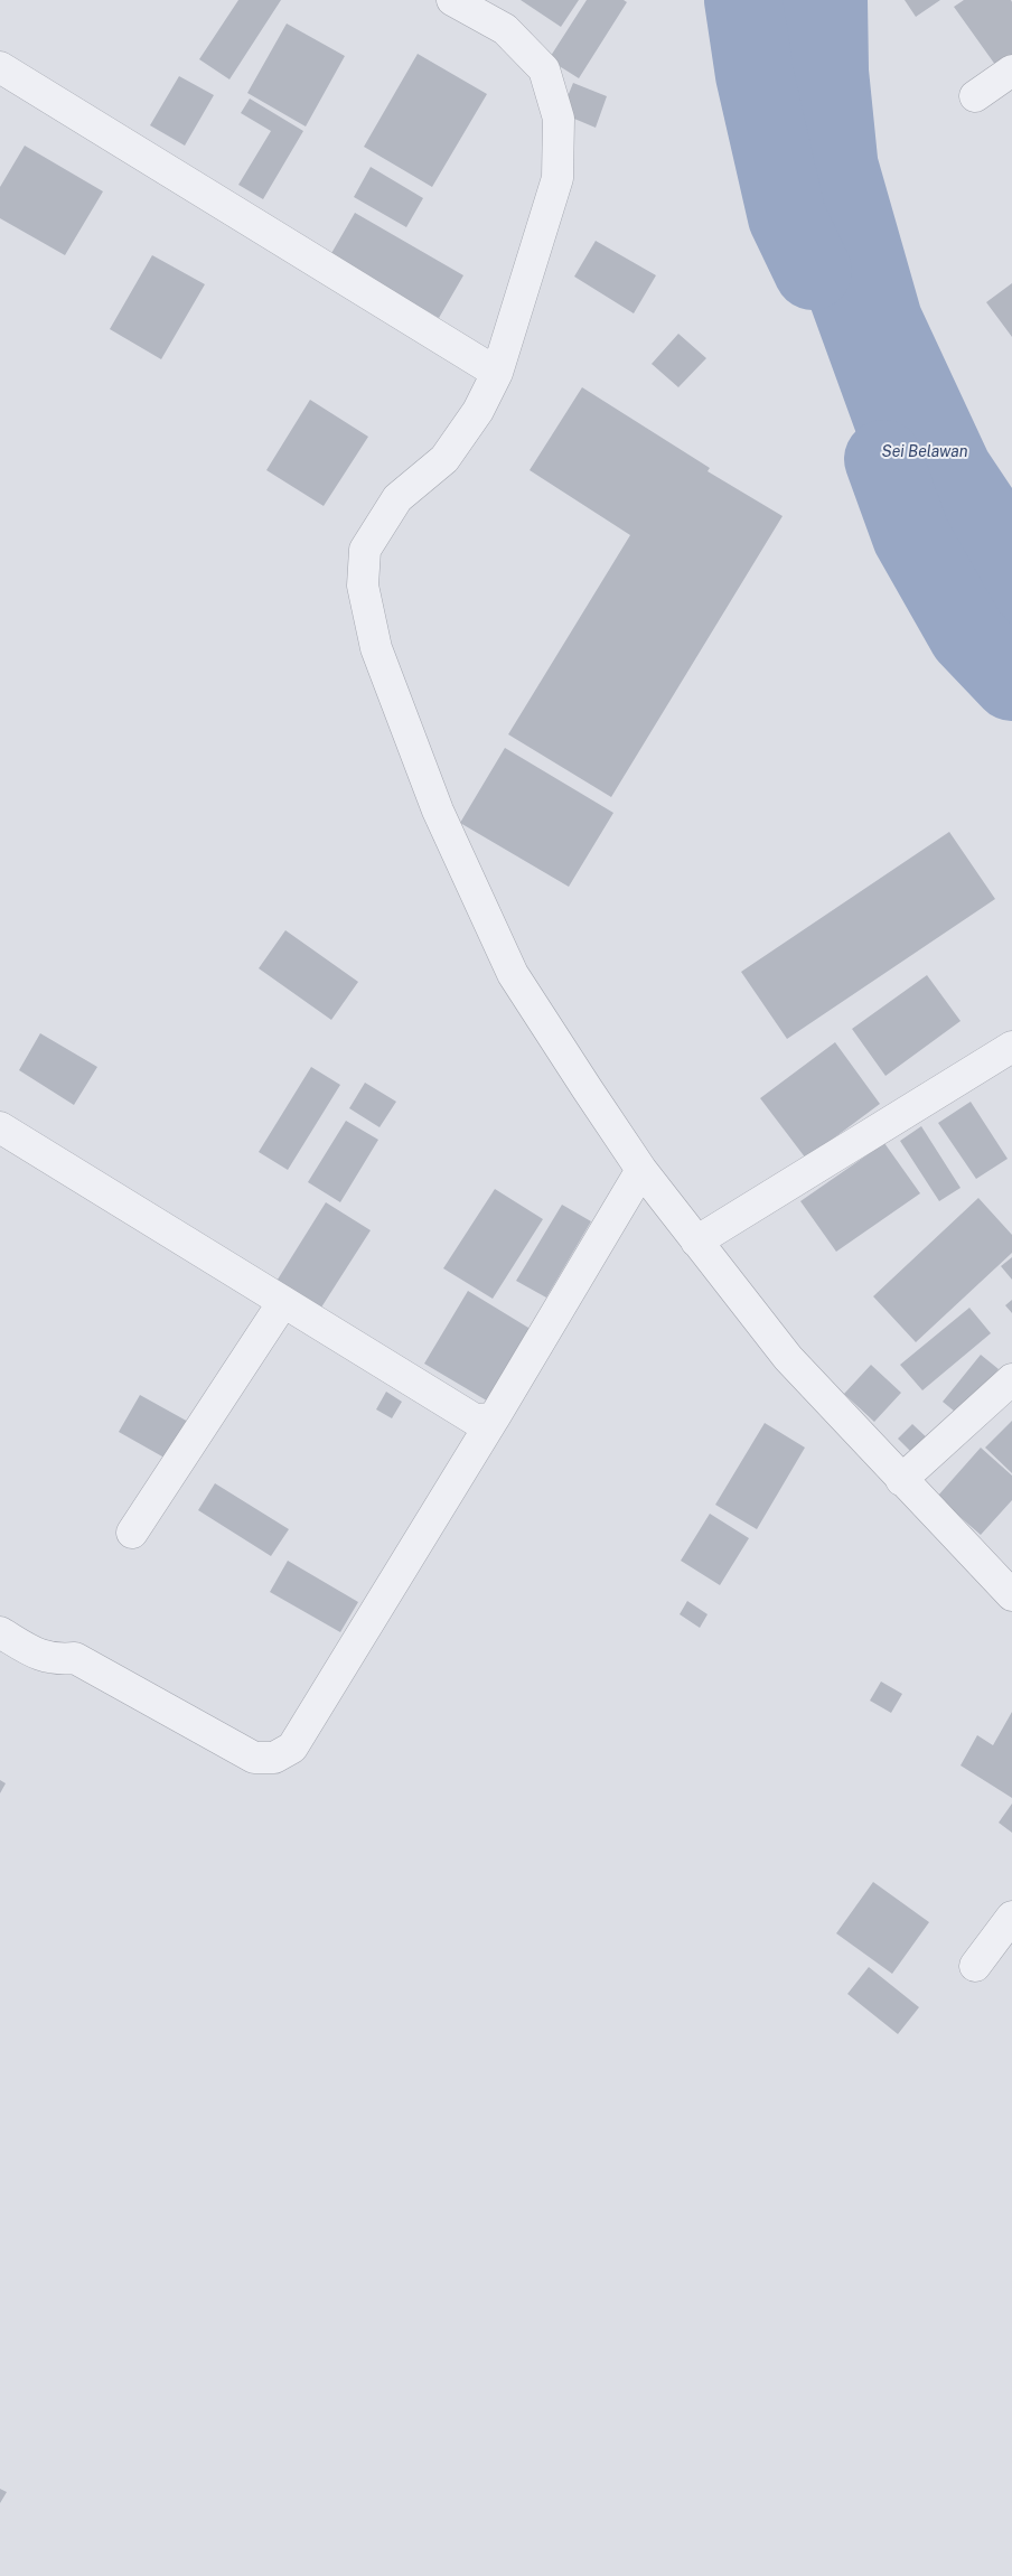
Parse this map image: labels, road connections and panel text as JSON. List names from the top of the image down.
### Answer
{
  "water": ["Sei Belawan"]
}
